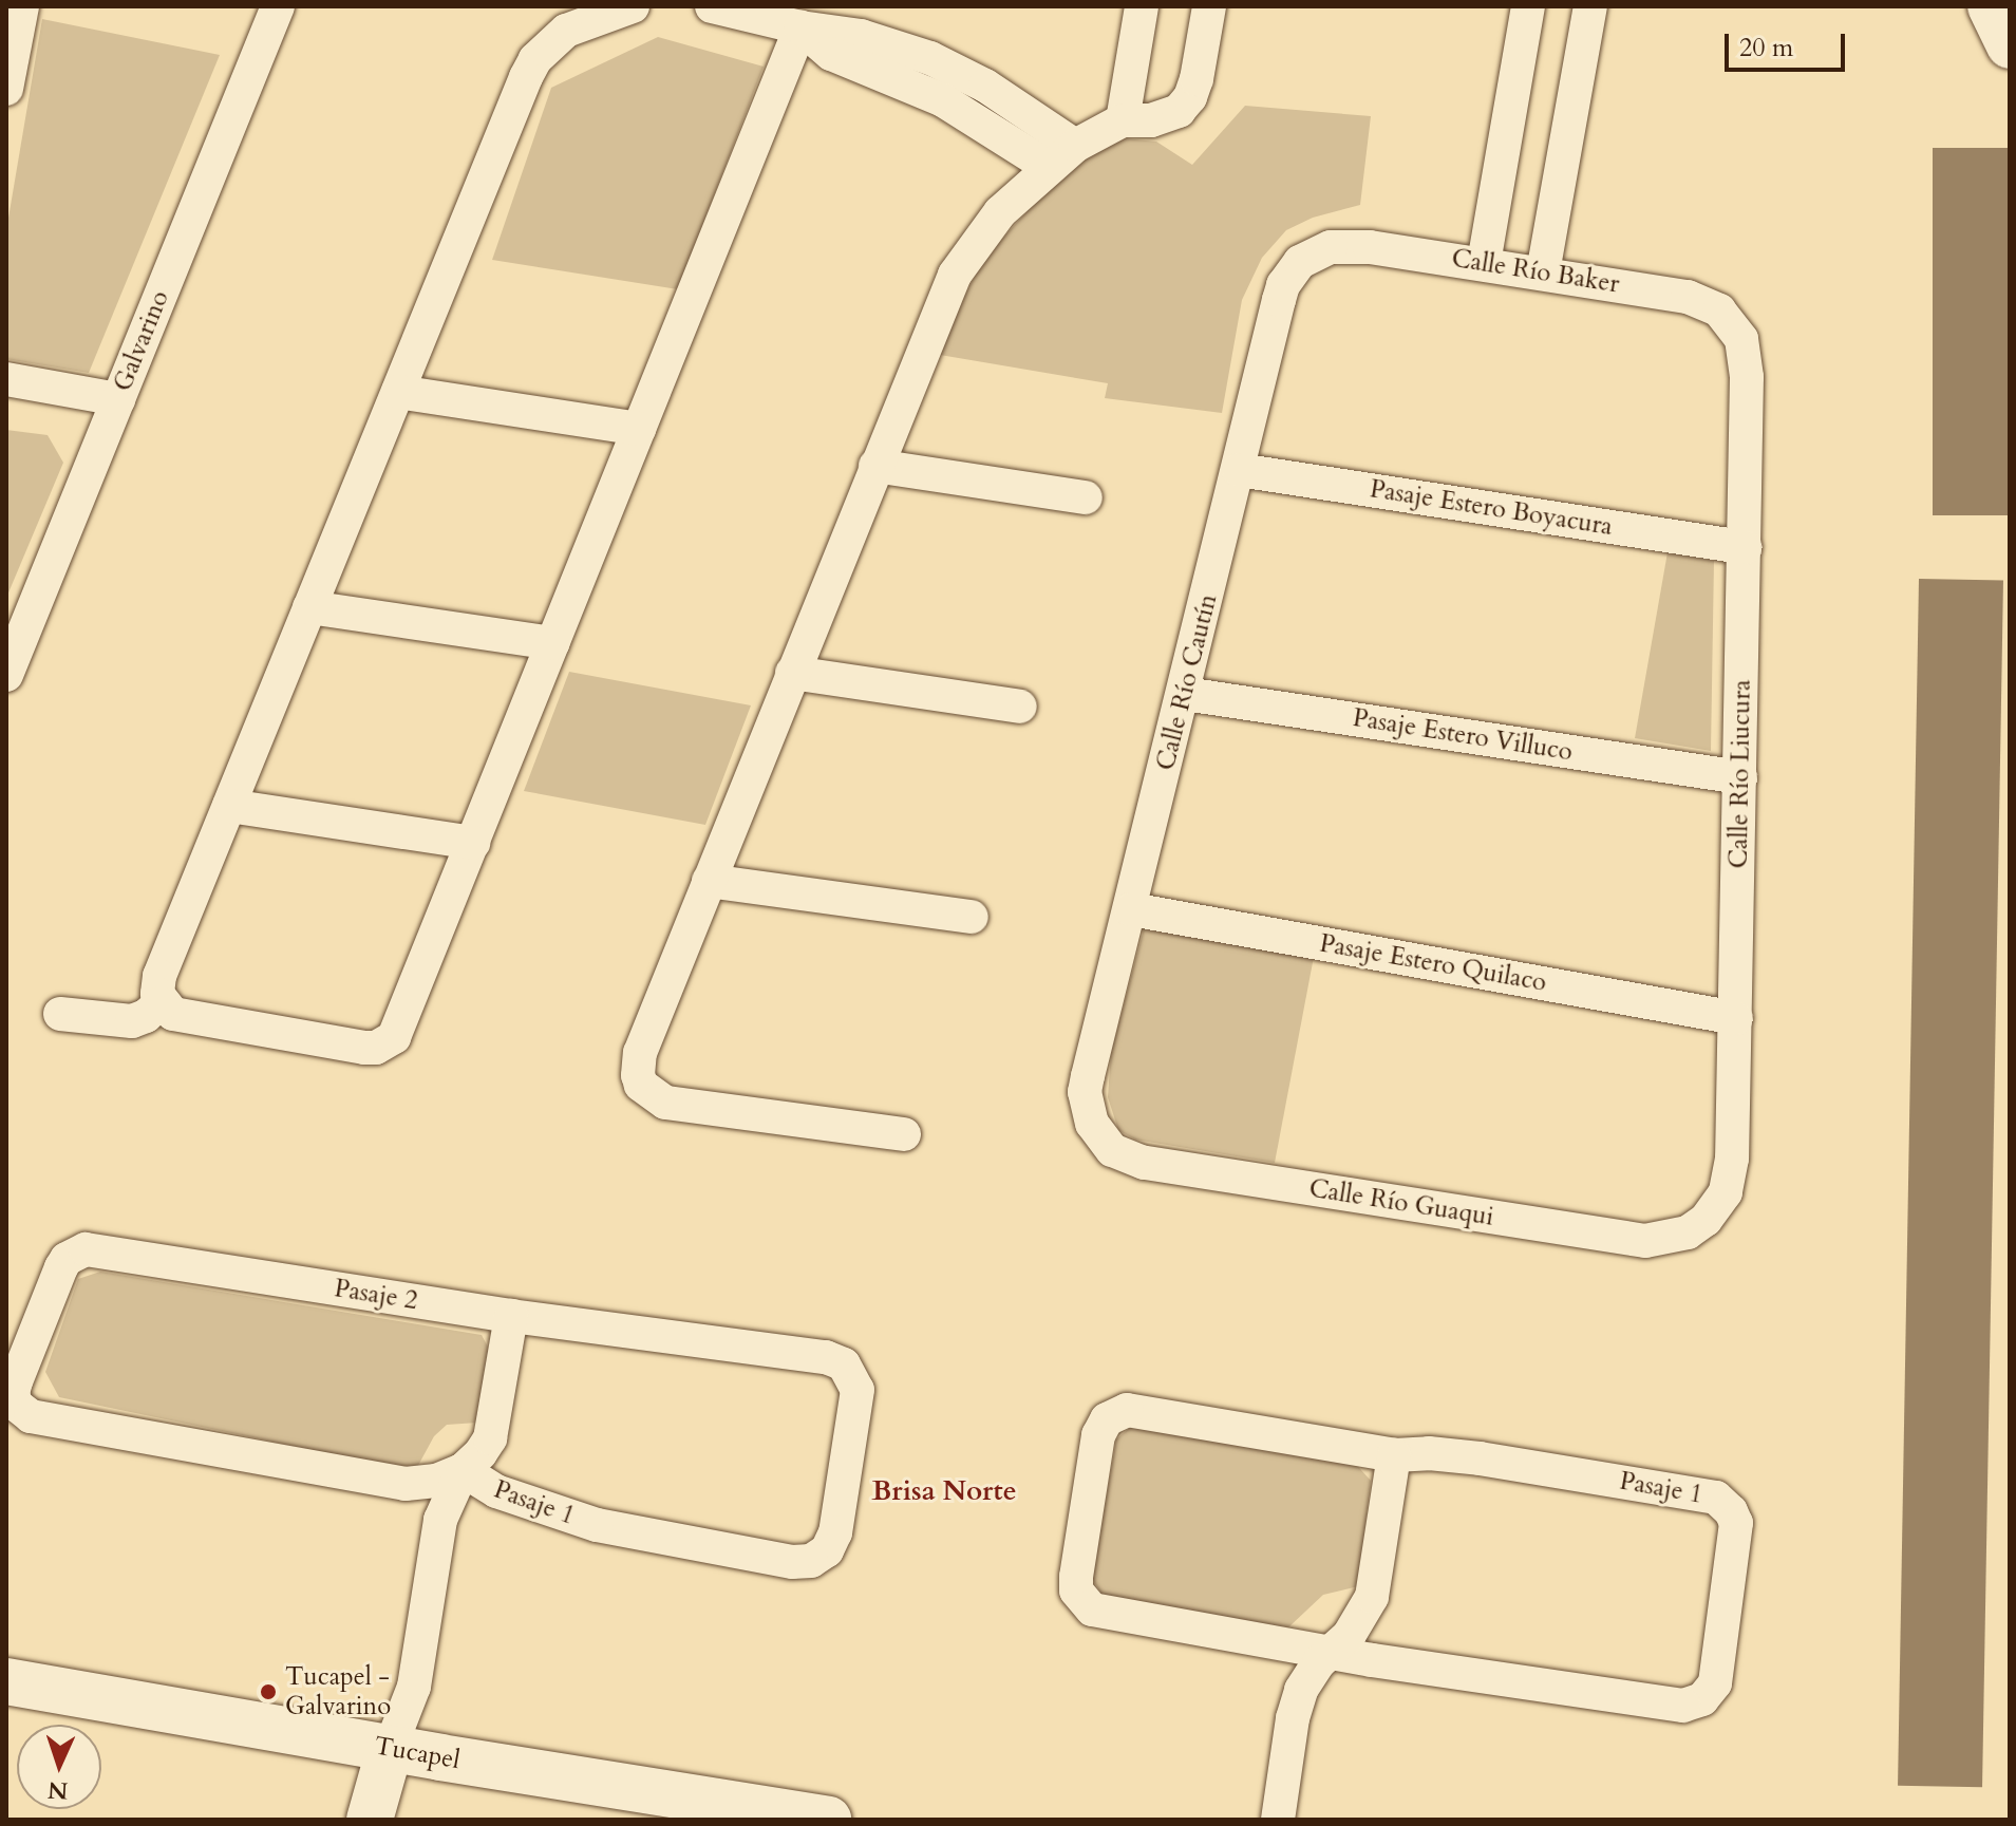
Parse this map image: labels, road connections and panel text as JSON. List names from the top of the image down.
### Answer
{
  "streets": {
    "main road": ["Tucapel"],
    "street": [
      "Calle Río Baker",
      "Galvarino",
      "Pasaje Estero Boyacura",
      "Calle Río Cautín",
      "Pasaje Estero Villuco",
      "Calle Río Liucura",
      "Pasaje Estero Quilaco",
      "Calle Río Guaqui",
      "Pasaje 2",
      "Pasaje 1"
    ]
  },
  "crossings": [
    ["Calle Río Baker", "Calle Río Cautín"],
    ["Calle Río Baker", "Calle Río Liucura"],
    ["Pasaje Estero Boyacura", "Calle Río Cautín"],
    ["Pasaje Estero Boyacura", "Calle Río Liucura"],
    ["Calle Río Cautín", "Pasaje Estero Villuco"],
    ["Calle Río Cautín", "Pasaje Estero Quilaco"],
    ["Calle Río Cautín", "Calle Río Guaqui"],
    ["Pasaje Estero Villuco", "Calle Río Liucura"],
    ["Calle Río Liucura", "Pasaje Estero Quilaco"],
    ["Calle Río Liucura", "Calle Río Guaqui"],
    ["Pasaje 2", "Pasaje 1"]
  ],
  "districts": ["Brisa Norte"],
  "places": ["Tucapel - Galvarino"],
  "scale_bar": "20 m",
  "north": "bottom"
}
